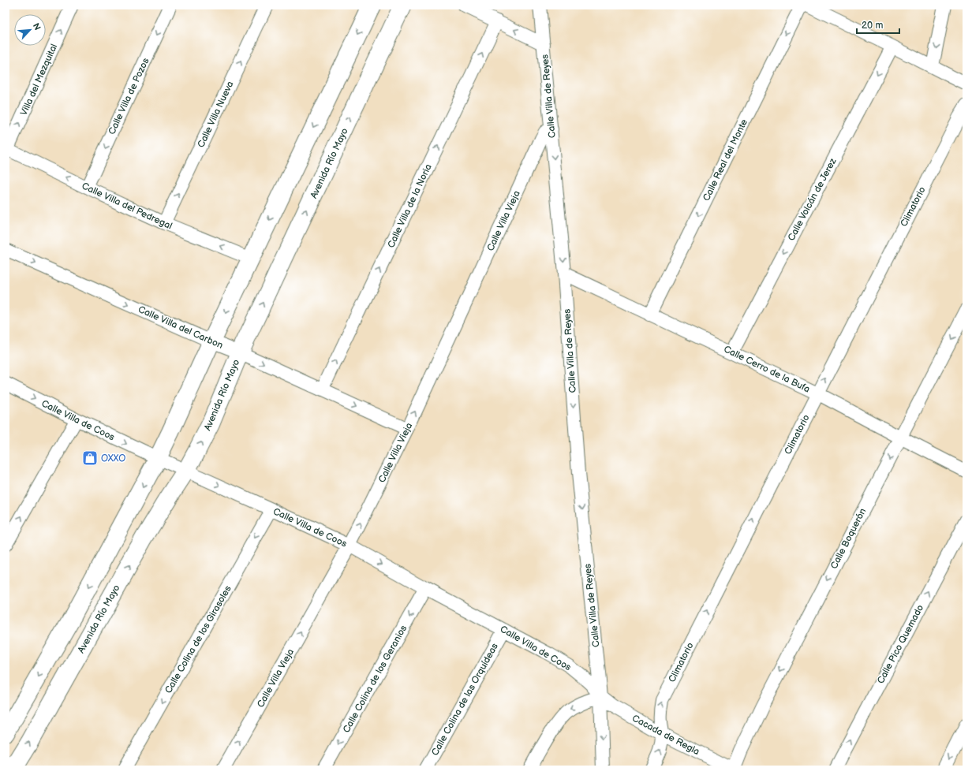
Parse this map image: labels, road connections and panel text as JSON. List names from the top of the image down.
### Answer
{
  "streets": {
    "street": [
      "Villa del Mezquital",
      "Calle Villa de Pozos",
      "Calle Villa de Reyes",
      "Calle Villa Nueva",
      "Calle Real del Monte",
      "Avenida Río Mayo",
      "Calle Volcán de Jerez",
      "Calle Villa del Pedregal",
      "Calle Villa de la Noria",
      "Climatorio",
      "Calle Villa Vieja",
      "Calle Villa del Carbon",
      "Calle Cerro de la Bufa",
      "Calle Villa de Coos",
      "Calle Boquerón",
      "Calle Colina de los Girasoles",
      "Calle Pico Quemado",
      "Calle Colina de los Geranios",
      "Calle Colina de las Orquídeas",
      "Cacada de Regla"
    ]
  },
  "crossings": [
    ["Villa del Mezquital", "Calle Villa del Pedregal"],
    ["Calle Villa de Pozos", "Calle Villa del Pedregal"],
    ["Calle Villa de Reyes", "Calle Villa Vieja"],
    ["Calle Villa de Reyes", "Calle Cerro de la Bufa"],
    ["Calle Villa de Reyes", "Calle Villa de Coos"],
    ["Calle Villa de Reyes", "Cacada de Regla"],
    ["Calle Villa Nueva", "Calle Villa del Pedregal"],
    ["Calle Real del Monte", "Calle Cerro de la Bufa"],
    ["Avenida Río Mayo", "Calle Villa del Carbon"],
    ["Avenida Río Mayo", "Calle Villa de Coos"],
    ["Calle Volcán de Jerez", "Calle Cerro de la Bufa"],
    ["Calle Villa de la Noria", "Calle Villa del Carbon"],
    ["Climatorio", "Calle Cerro de la Bufa"],
    ["Climatorio", "Cacada de Regla"],
    ["Calle Villa Vieja", "Calle Villa del Carbon"],
    ["Calle Villa Vieja", "Calle Villa de Coos"],
    ["Calle Cerro de la Bufa", "Calle Boquerón"],
    ["Calle Villa de Coos", "Calle Colina de los Girasoles"],
    ["Calle Villa de Coos", "Calle Colina de los Geranios"],
    ["Calle Villa de Coos", "Calle Colina de las Orquídeas"],
    ["Calle Villa de Coos", "Cacada de Regla"],
    ["Calle Boquerón", "Cacada de Regla"]
  ],
  "one_way": [
    "Villa del Mezquital",
    "Calle Villa de Pozos",
    "Calle Villa de Reyes",
    "Calle Real del Monte",
    "Calle Volcán de Jerez",
    "Calle Villa del Pedregal",
    "Calle Villa de la Noria",
    "Climatorio",
    "Calle Villa Vieja",
    "Calle Villa del Carbon",
    "Calle Villa de Coos",
    "Calle Boquerón",
    "Calle Colina de los Girasoles",
    "Calle Pico Quemado",
    "Calle Colina de los Geranios"
  ],
  "places": {
    "shop": ["OXXO"]
  },
  "scale_bar": "20 m",
  "north": "top right"
}
